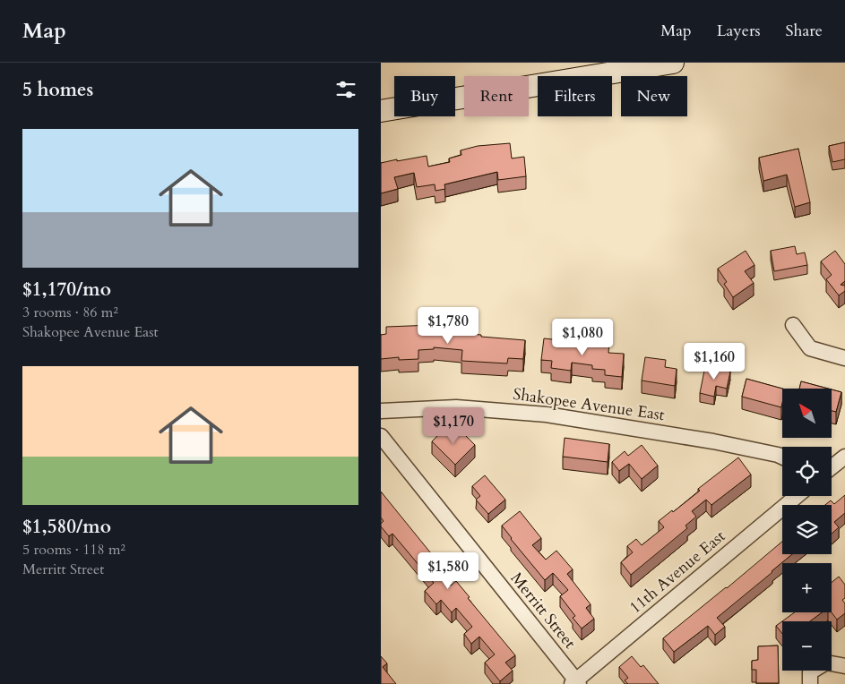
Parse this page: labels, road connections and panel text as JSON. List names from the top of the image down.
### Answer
{
  "streets": {
    "street": ["Shakopee Avenue East", "11th Avenue East", "Merritt Street"]
  },
  "crossings": [
    ["11th Avenue East", "Merritt Street"]
  ],
  "north": "top left",
  "page": {
    "header": "Map",
    "nav": ["Map", "Layers", "Share"],
    "heading": "5 homes",
    "chip": [
      "Buy",
      "Rent",
      "Filters",
      "New"
    ],
    "list": [
      {
        "name": "$1,170/mo",
        "note": "3 rooms · 86 m² · Shakopee Avenue East"
      },
      {
        "name": "$1,580/mo",
        "note": "5 rooms · 118 m² · Merritt Street"
      }
    ],
    "price": [
      "$1,780",
      "$1,080",
      "$1,160",
      "$1,170",
      "$1,580"
    ],
    "map_buttons": ["+", "−"]
  }
}
